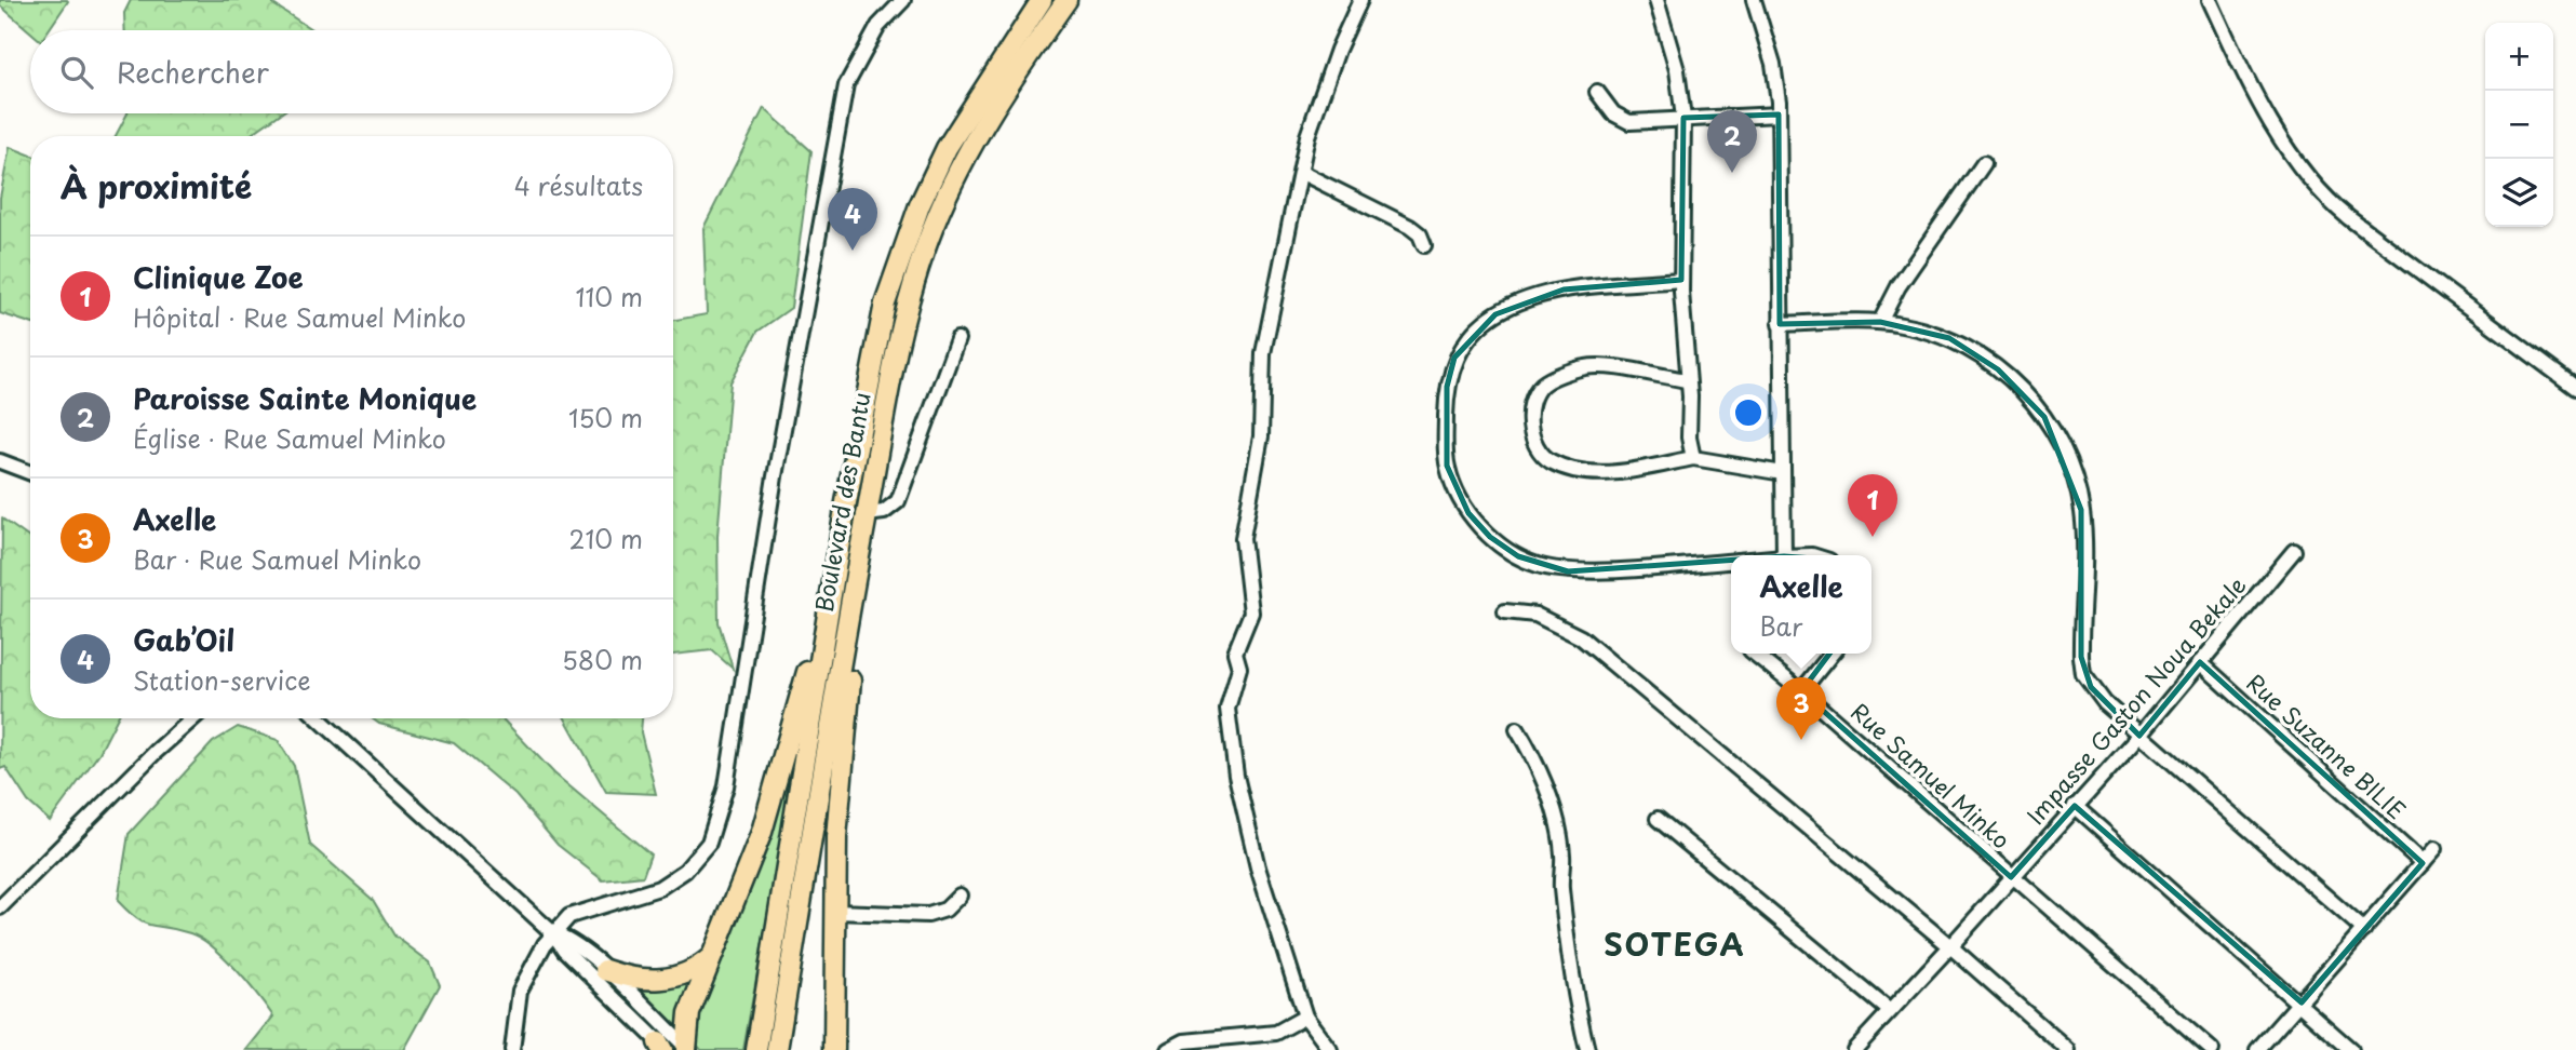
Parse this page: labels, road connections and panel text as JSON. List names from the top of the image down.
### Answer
{
  "streets": {
    "highway": ["Boulevard des Bantu"],
    "street": ["Impasse Gaston Noua Bekale", "Rue Suzanne BILIE", "Rue Samuel Minko"]
  },
  "crossings": [
    ["Impasse Gaston Noua Bekale", "Rue Suzanne BILIE"],
    ["Impasse Gaston Noua Bekale", "Rue Samuel Minko"]
  ],
  "districts": ["SOTEGA"],
  "page": {
    "map_buttons": ["+", "−"],
    "search": "Rechercher",
    "pins": [
      "2",
      "4",
      "1",
      "3"
    ],
    "heading": ["À proximité", "4 résultats"],
    "list": [
      {
        "mark": "1",
        "name": "Clinique Zoe",
        "note": "Hôpital · Rue Samuel Minko",
        "value": "110 m"
      },
      {
        "mark": "2",
        "name": "Paroisse Sainte Monique",
        "note": "Église · Rue Samuel Minko",
        "value": "150 m"
      },
      {
        "mark": "3",
        "name": "Axelle",
        "note": "Bar · Rue Samuel Minko",
        "value": "210 m"
      },
      {
        "mark": "4",
        "name": "Gab’Oil",
        "note": "Station-service",
        "value": "580 m"
      }
    ],
    "popup": ["Axelle", "Bar"]
  }
}
